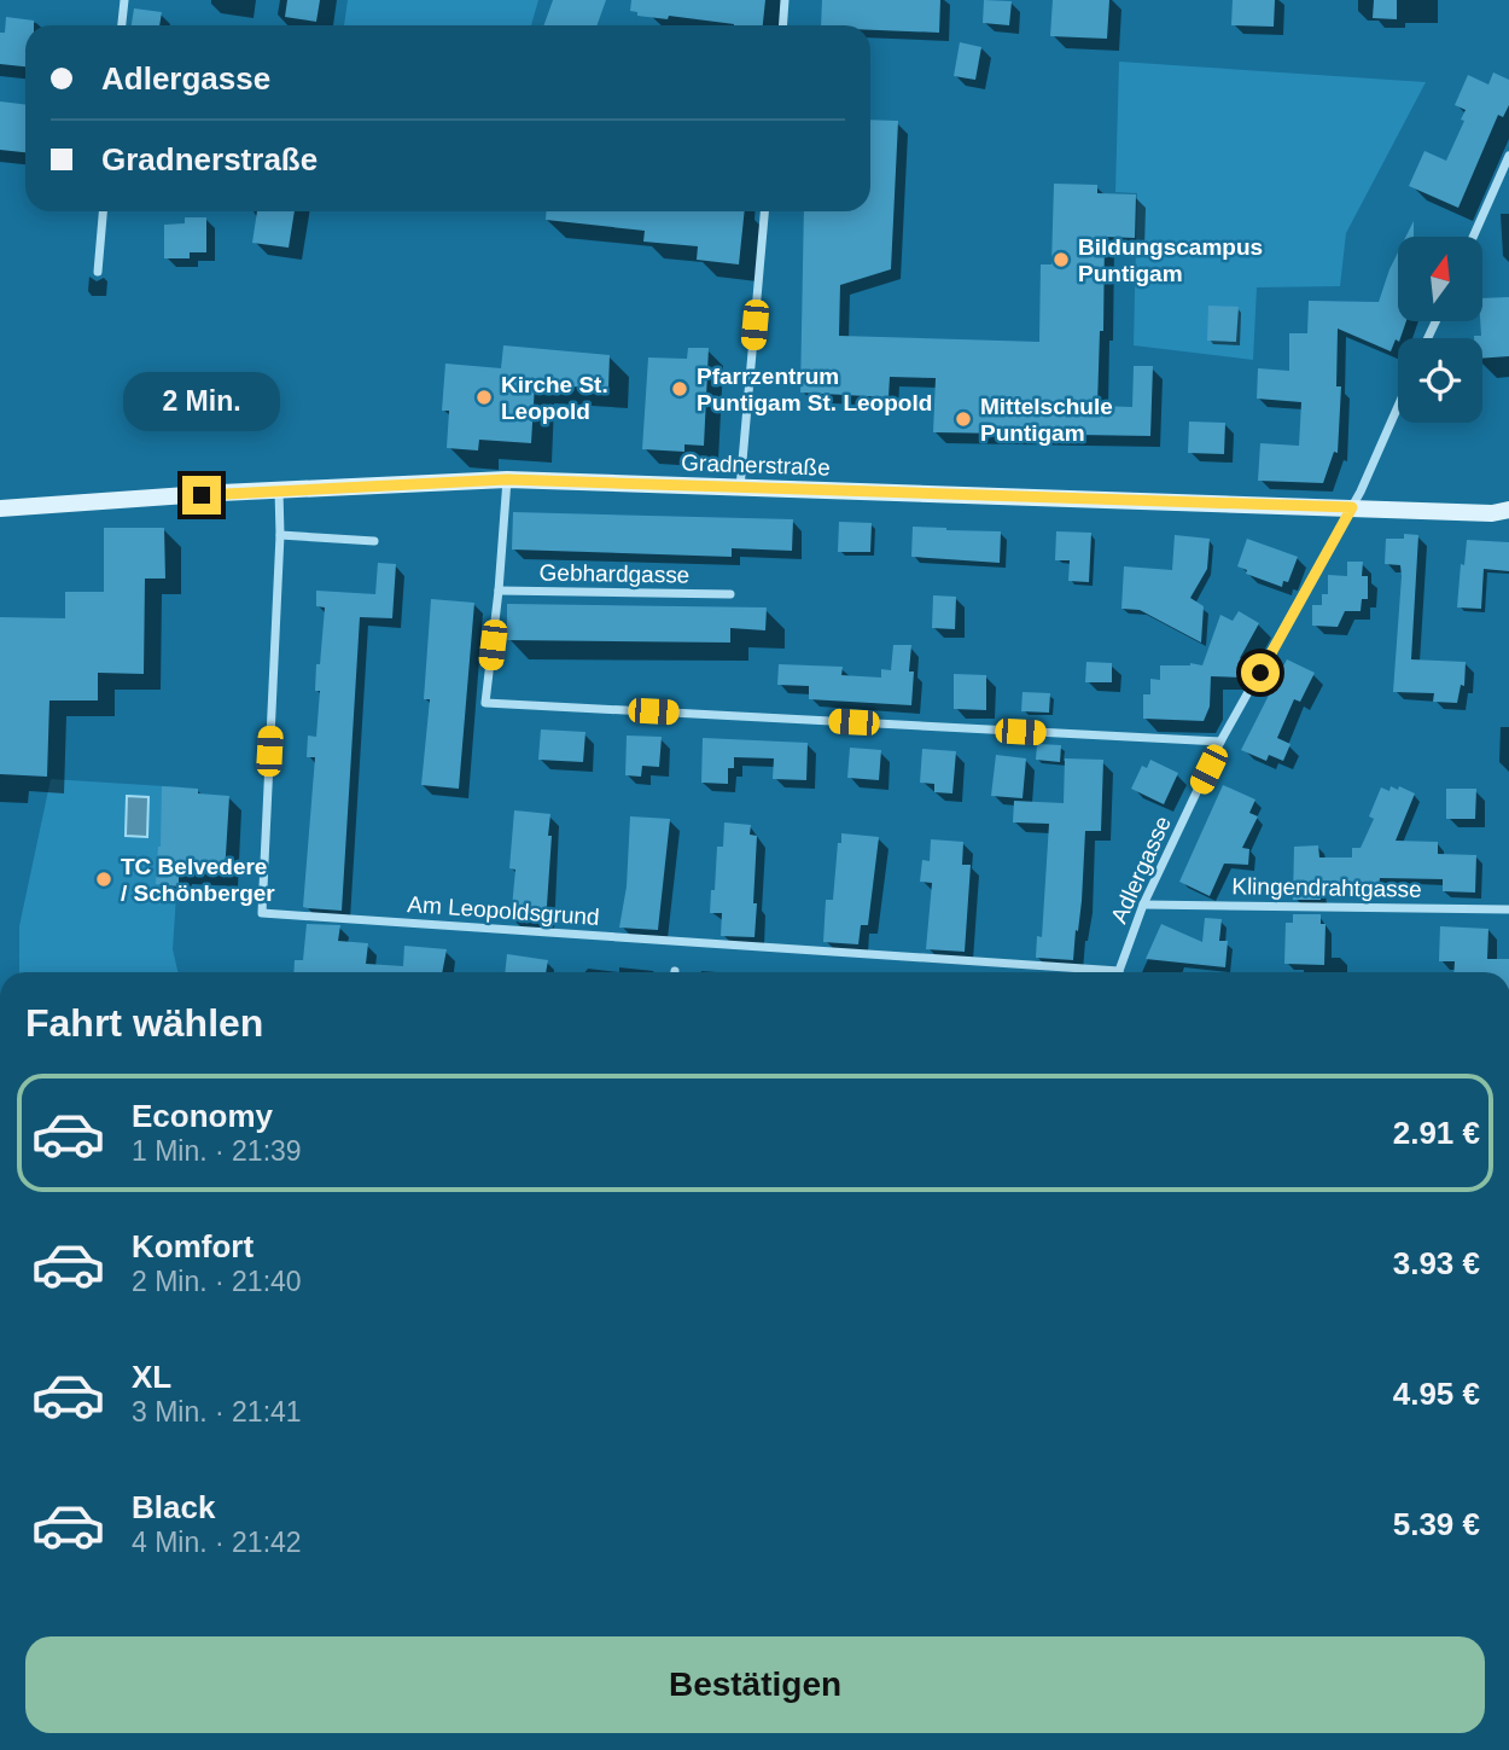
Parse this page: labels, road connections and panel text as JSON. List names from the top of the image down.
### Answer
{
  "streets": {
    "main road": ["Gradnerstraße"],
    "street": [
      "Gebhardgasse",
      "Adlergasse",
      "Klingendrahtgasse",
      "Am Leopoldsgrund"
    ]
  },
  "crossings": [
    ["Gradnerstraße", "Adlergasse"],
    ["Gradnerstraße", "Am Leopoldsgrund"],
    ["Adlergasse", "Klingendrahtgasse"]
  ],
  "places": [
    "Bildungscampus Puntigam",
    "Pfarrzentrum Puntigam St. Leopold",
    "Kirche St. Leopold",
    "Mittelschule Puntigam",
    "TC Belvedere / Schönberger"
  ],
  "north": "top",
  "page": {
    "banner": ["Adlergasse", "Gradnerstraße"],
    "bubble": "2 Min.",
    "heading": "Fahrt wählen",
    "list": [
      {
        "name": "Economy",
        "note": "1 Min. · 21:39",
        "value": "2.91 €"
      },
      {
        "name": "Komfort",
        "note": "2 Min. · 21:40",
        "value": "3.93 €"
      },
      {
        "name": "XL",
        "note": "3 Min. · 21:41",
        "value": "4.95 €"
      },
      {
        "name": "Black",
        "note": "4 Min. · 21:42",
        "value": "5.39 €"
      }
    ],
    "buttons": "Bestätigen"
  }
}
